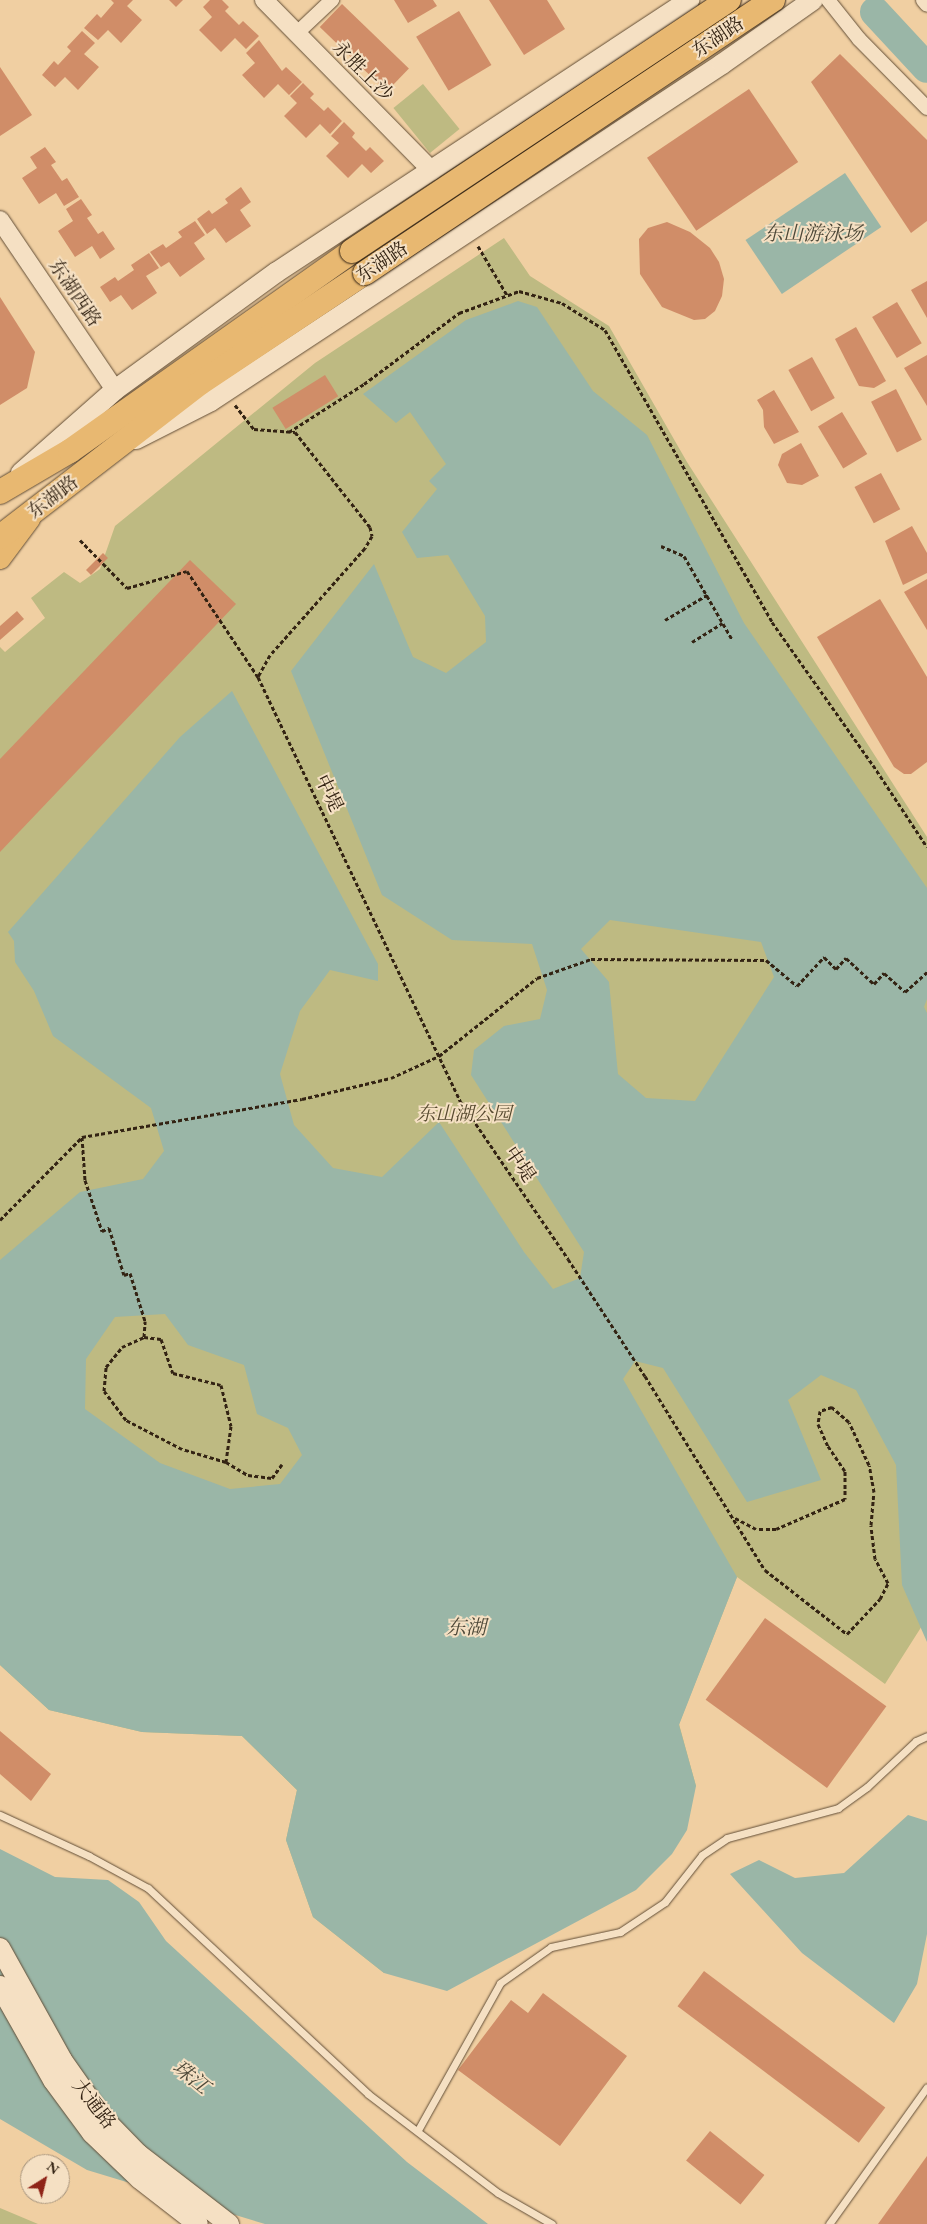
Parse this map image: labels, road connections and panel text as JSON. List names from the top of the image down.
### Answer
{
  "streets": {
    "highway": ["东湖路"],
    "main road": ["大通路"],
    "street": ["永胜上沙", "东湖西路"],
    "path": ["中堤"]
  },
  "water": ["东山游泳场", "东湖", "珠江"],
  "parks": ["东山湖公园"],
  "north": "top right"
}
